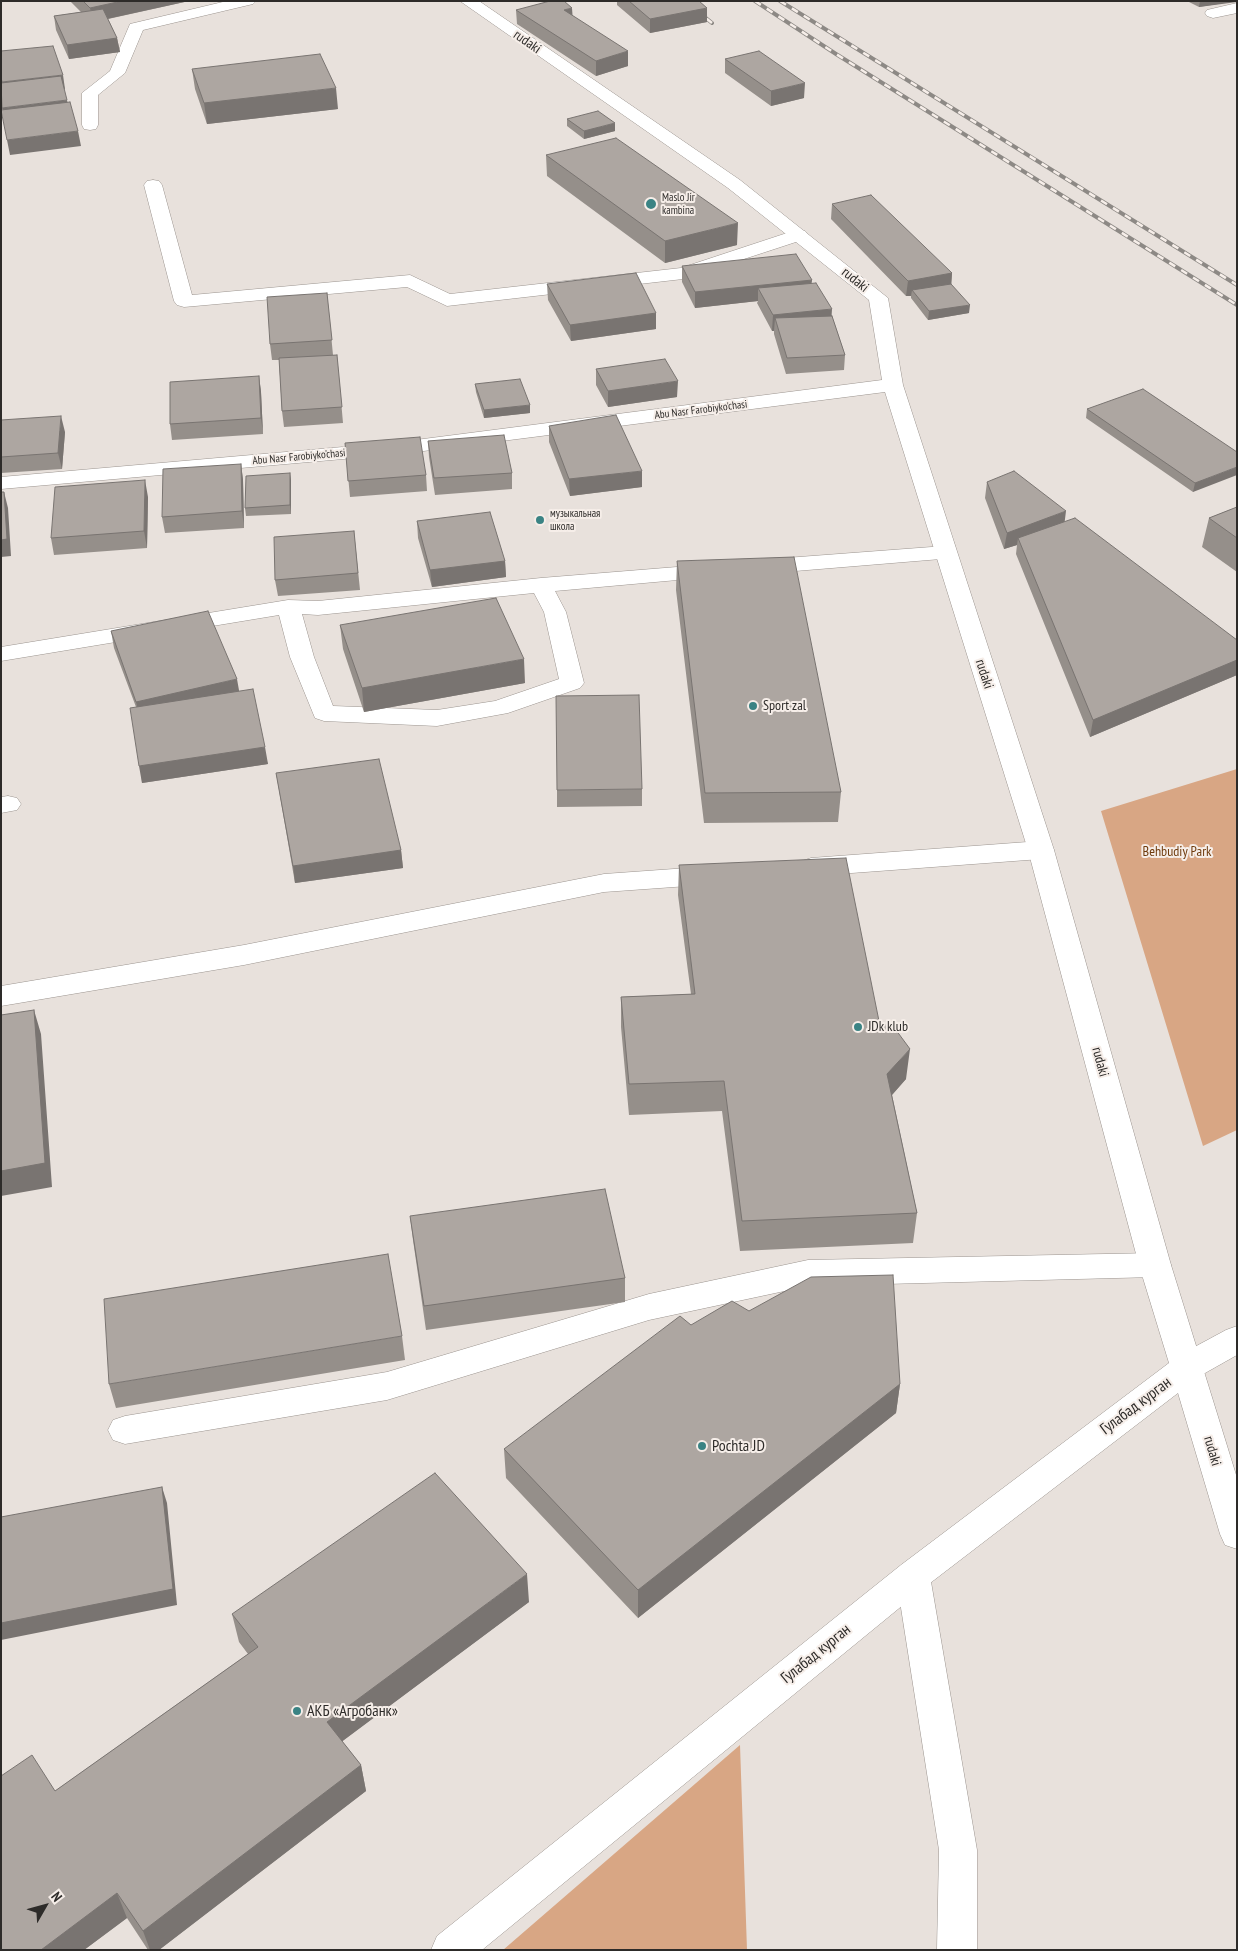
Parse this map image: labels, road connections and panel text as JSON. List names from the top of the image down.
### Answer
{
  "streets": {
    "street": ["rudaki", "Abu Nasr Farobiyko'chasi", "Гулабад курган"]
  },
  "crossings": [
    ["rudaki", "Abu Nasr Farobiyko'chasi"],
    ["rudaki", "Гулабад курган"]
  ],
  "parks": ["Behbudiy Park"],
  "places": [
    "Maslo Jir kambina",
    "музыкальная школа",
    "Sport zal",
    "JDk klub",
    "Pochta JD",
    "АКБ «Агробанк»"
  ],
  "north": "top right"
}
